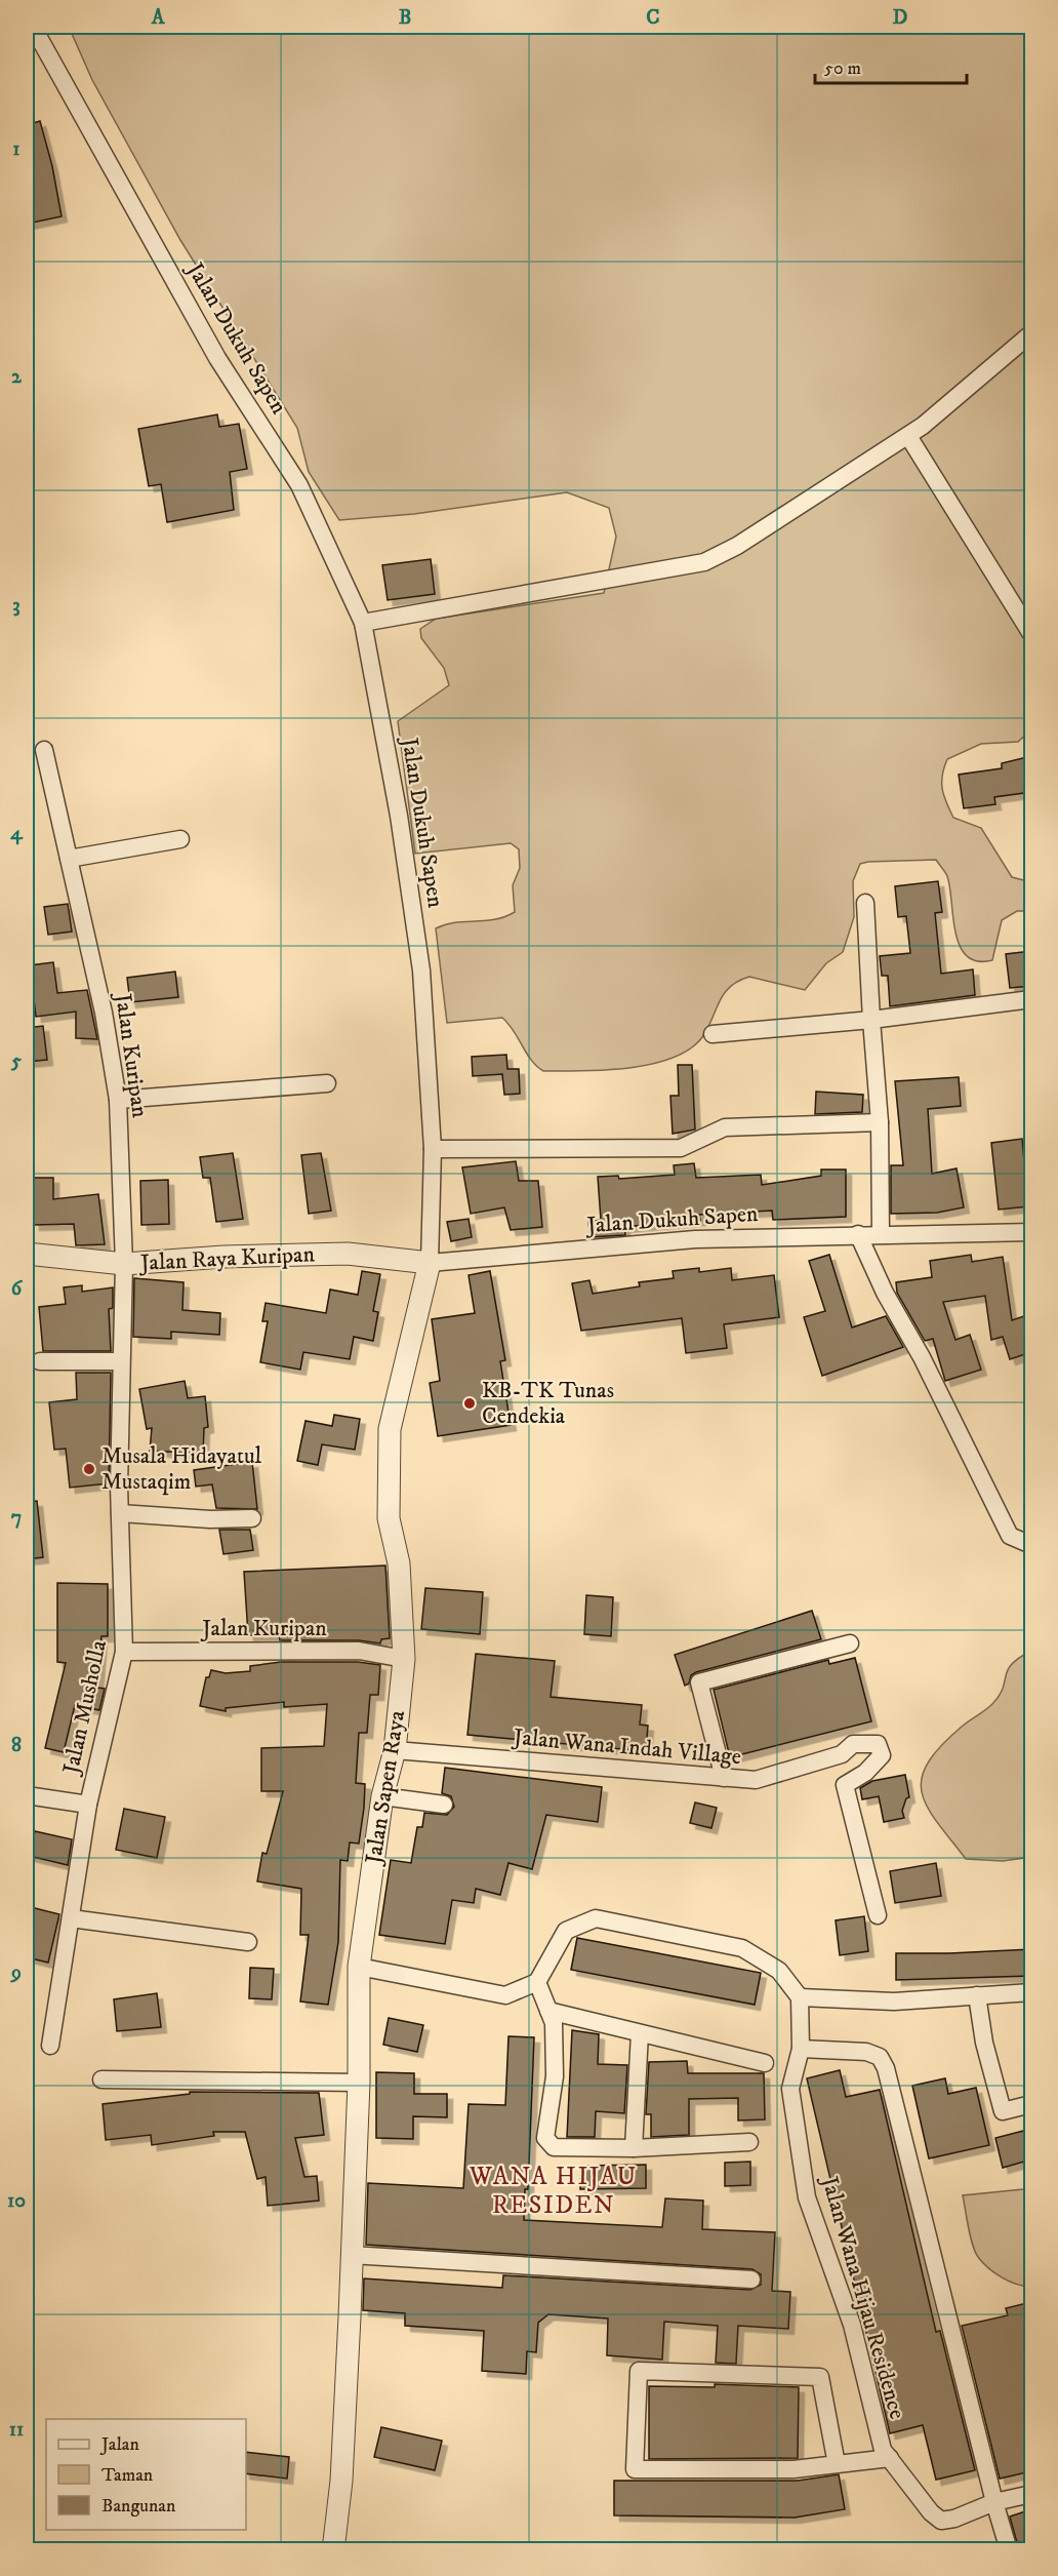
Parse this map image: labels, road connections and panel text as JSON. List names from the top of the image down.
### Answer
{
  "streets": {
    "street": [
      "Jalan Dukuh Sapen",
      "Jalan Kuripan",
      "Jalan Raya Kuripan",
      "Jalan Musholla",
      "Jalan Wana Indah Village",
      "Jalan Sapen Raya",
      "Jalan Wana Hijau Residence"
    ]
  },
  "crossings": [
    ["Jalan Dukuh Sapen", "Jalan Raya Kuripan"],
    ["Jalan Dukuh Sapen", "Jalan Sapen Raya"],
    ["Jalan Kuripan", "Jalan Raya Kuripan"],
    ["Jalan Kuripan", "Jalan Musholla"],
    ["Jalan Kuripan", "Jalan Sapen Raya"],
    ["Jalan Raya Kuripan", "Jalan Musholla"],
    ["Jalan Raya Kuripan", "Jalan Sapen Raya"],
    ["Jalan Wana Indah Village", "Jalan Sapen Raya"]
  ],
  "districts": ["WANA HIJAU RESIDEN"],
  "places": ["KB-TK Tunas Cendekia", "Musala Hidayatul Mustaqim"],
  "legend": ["Jalan", "Taman", "Bangunan"],
  "scale_bar": "50 m",
  "grid": {
    "columns": [
      "A",
      "B",
      "C",
      "D"
    ],
    "rows": [
      "1",
      "2",
      "3",
      "4",
      "5",
      "6",
      "7",
      "8",
      "9",
      "10",
      "11"
    ]
  }
}
